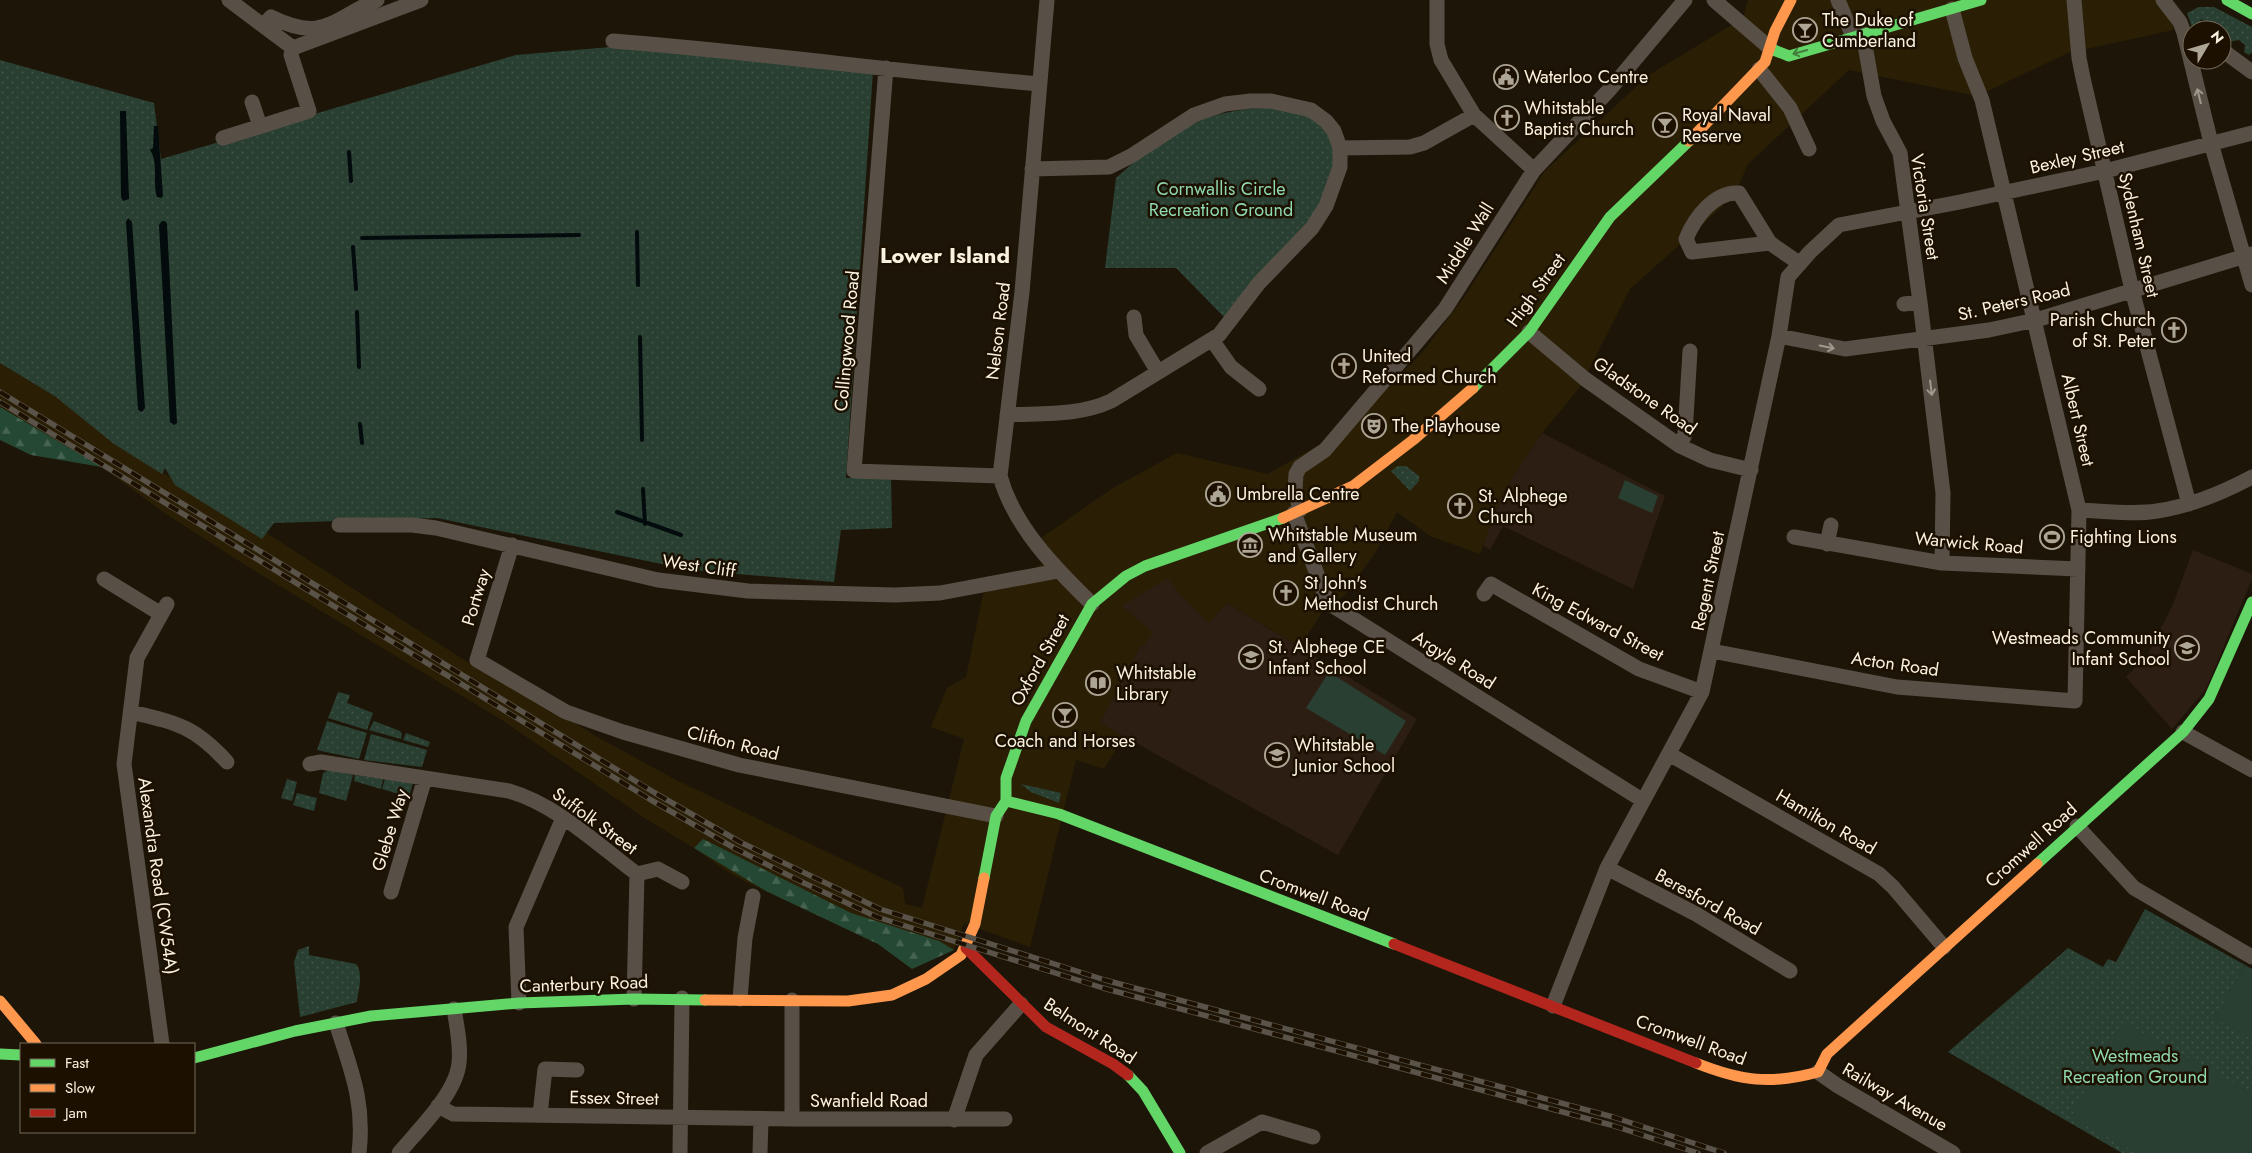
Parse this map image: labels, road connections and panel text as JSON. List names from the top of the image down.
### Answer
{
  "streets": {
    "main road": [
      "High Street",
      "Oxford Street",
      "Cromwell Road",
      "Canterbury Road",
      "Belmont Road"
    ],
    "street": [
      "Bexley Street",
      "Victoria Street",
      "Sydenham Street",
      "Middle Wall",
      "St. Peters Road",
      "Nelson Road",
      "Collingwood Road",
      "Gladstone Road",
      "Albert Street",
      "Warwick Road",
      "West Cliff",
      "Regent Street",
      "Portway",
      "King Edward Street",
      "Argyle Road",
      "Acton Road",
      "Clifton Road",
      "Suffolk Street",
      "Hamilton Road",
      "Glebe Way",
      "Alexandra Road (CW54A)",
      "Beresford Road",
      "Railway Avenue",
      "Essex Street",
      "Swanfield Road"
    ]
  },
  "crossings": [
    ["Bexley Street", "Victoria Street"],
    ["Bexley Street", "Sydenham Street"],
    ["Bexley Street", "Albert Street"],
    ["Bexley Street", "Regent Street"],
    ["Victoria Street", "St. Peters Road"],
    ["Victoria Street", "Warwick Road"],
    ["Victoria Street", "Regent Street"],
    ["Sydenham Street", "St. Peters Road"],
    ["Middle Wall", "High Street"],
    ["Middle Wall", "Oxford Street"],
    ["Middle Wall", "Argyle Road"],
    ["High Street", "Gladstone Road"],
    ["High Street", "Oxford Street"],
    ["High Street", "Argyle Road"],
    ["St. Peters Road", "Albert Street"],
    ["St. Peters Road", "Regent Street"],
    ["Nelson Road", "Collingwood Road"],
    ["Nelson Road", "West Cliff"],
    ["Nelson Road", "Oxford Street"],
    ["Gladstone Road", "Regent Street"],
    ["Albert Street", "Warwick Road"],
    ["Albert Street", "Acton Road"],
    ["West Cliff", "Portway"],
    ["Regent Street", "King Edward Street"],
    ["Regent Street", "Argyle Road"],
    ["Regent Street", "Acton Road"],
    ["Regent Street", "Hamilton Road"],
    ["Regent Street", "Cromwell Road"],
    ["Regent Street", "Beresford Road"],
    ["Portway", "Clifton Road"],
    ["Oxford Street", "Argyle Road"],
    ["Oxford Street", "Clifton Road"],
    ["Oxford Street", "Cromwell Road"],
    ["Oxford Street", "Canterbury Road"],
    ["Oxford Street", "Belmont Road"],
    ["Suffolk Street", "Glebe Way"],
    ["Suffolk Street", "Canterbury Road"],
    ["Hamilton Road", "Cromwell Road"],
    ["Cromwell Road", "Railway Avenue"],
    ["Canterbury Road", "Belmont Road"],
    ["Canterbury Road", "Swanfield Road"],
    ["Essex Street", "Swanfield Road"]
  ],
  "one_way": ["Victoria Street"],
  "districts": ["Lower Island"],
  "parks": ["Cornwallis Circle Recreation Ground", "Westmeads Recreation Ground"],
  "places": {
    "bar": ["The Duke of Cumberland", "Royal Naval Reserve", "Coach and Horses"],
    "public building": ["Waterloo Centre", "Umbrella Centre"],
    "church": [
      "Whitstable Baptist Church",
      "Parish Church of St. Peter",
      "United Reformed Church",
      "St. Alphege Church",
      "St John's Methodist Church"
    ],
    "theatre": ["The Playhouse"],
    "sports": ["Fighting Lions"],
    "museum": ["Whitstable Museum and Gallery"],
    "school or university": ["Westmeads Community Infant School", "St. Alphege CE Infant School", "Whitstable Junior School"],
    "library": ["Whitstable Library"]
  },
  "legend": ["Fast", "Slow", "Jam"],
  "north": "top right"
}
